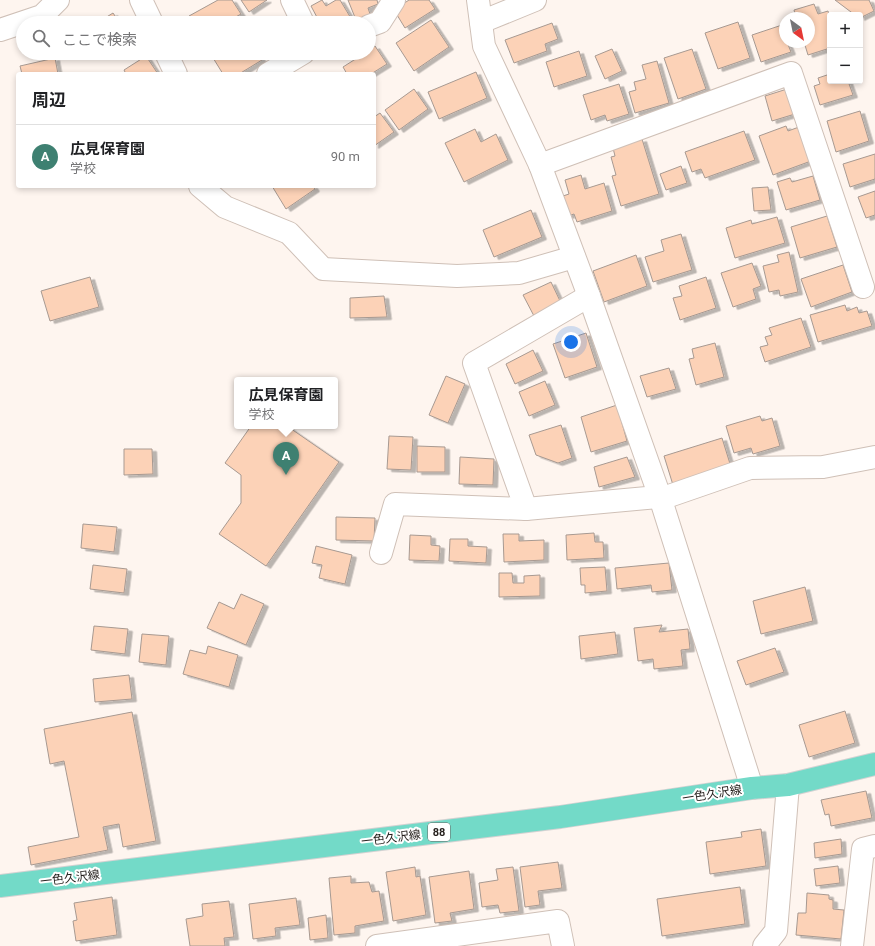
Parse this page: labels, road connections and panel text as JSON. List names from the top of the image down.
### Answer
{
  "streets": {
    "main road": ["一色久沢線", "88"]
  },
  "north": "bottom right",
  "page": {
    "map_buttons": ["+", "−"],
    "search": "ここで検索",
    "heading": "周辺",
    "list": [
      {
        "mark": "A",
        "name": "広見保育園",
        "note": "学校",
        "value": "90 m"
      }
    ],
    "popup": ["広見保育園", "学校"],
    "pins": "A"
  }
}
